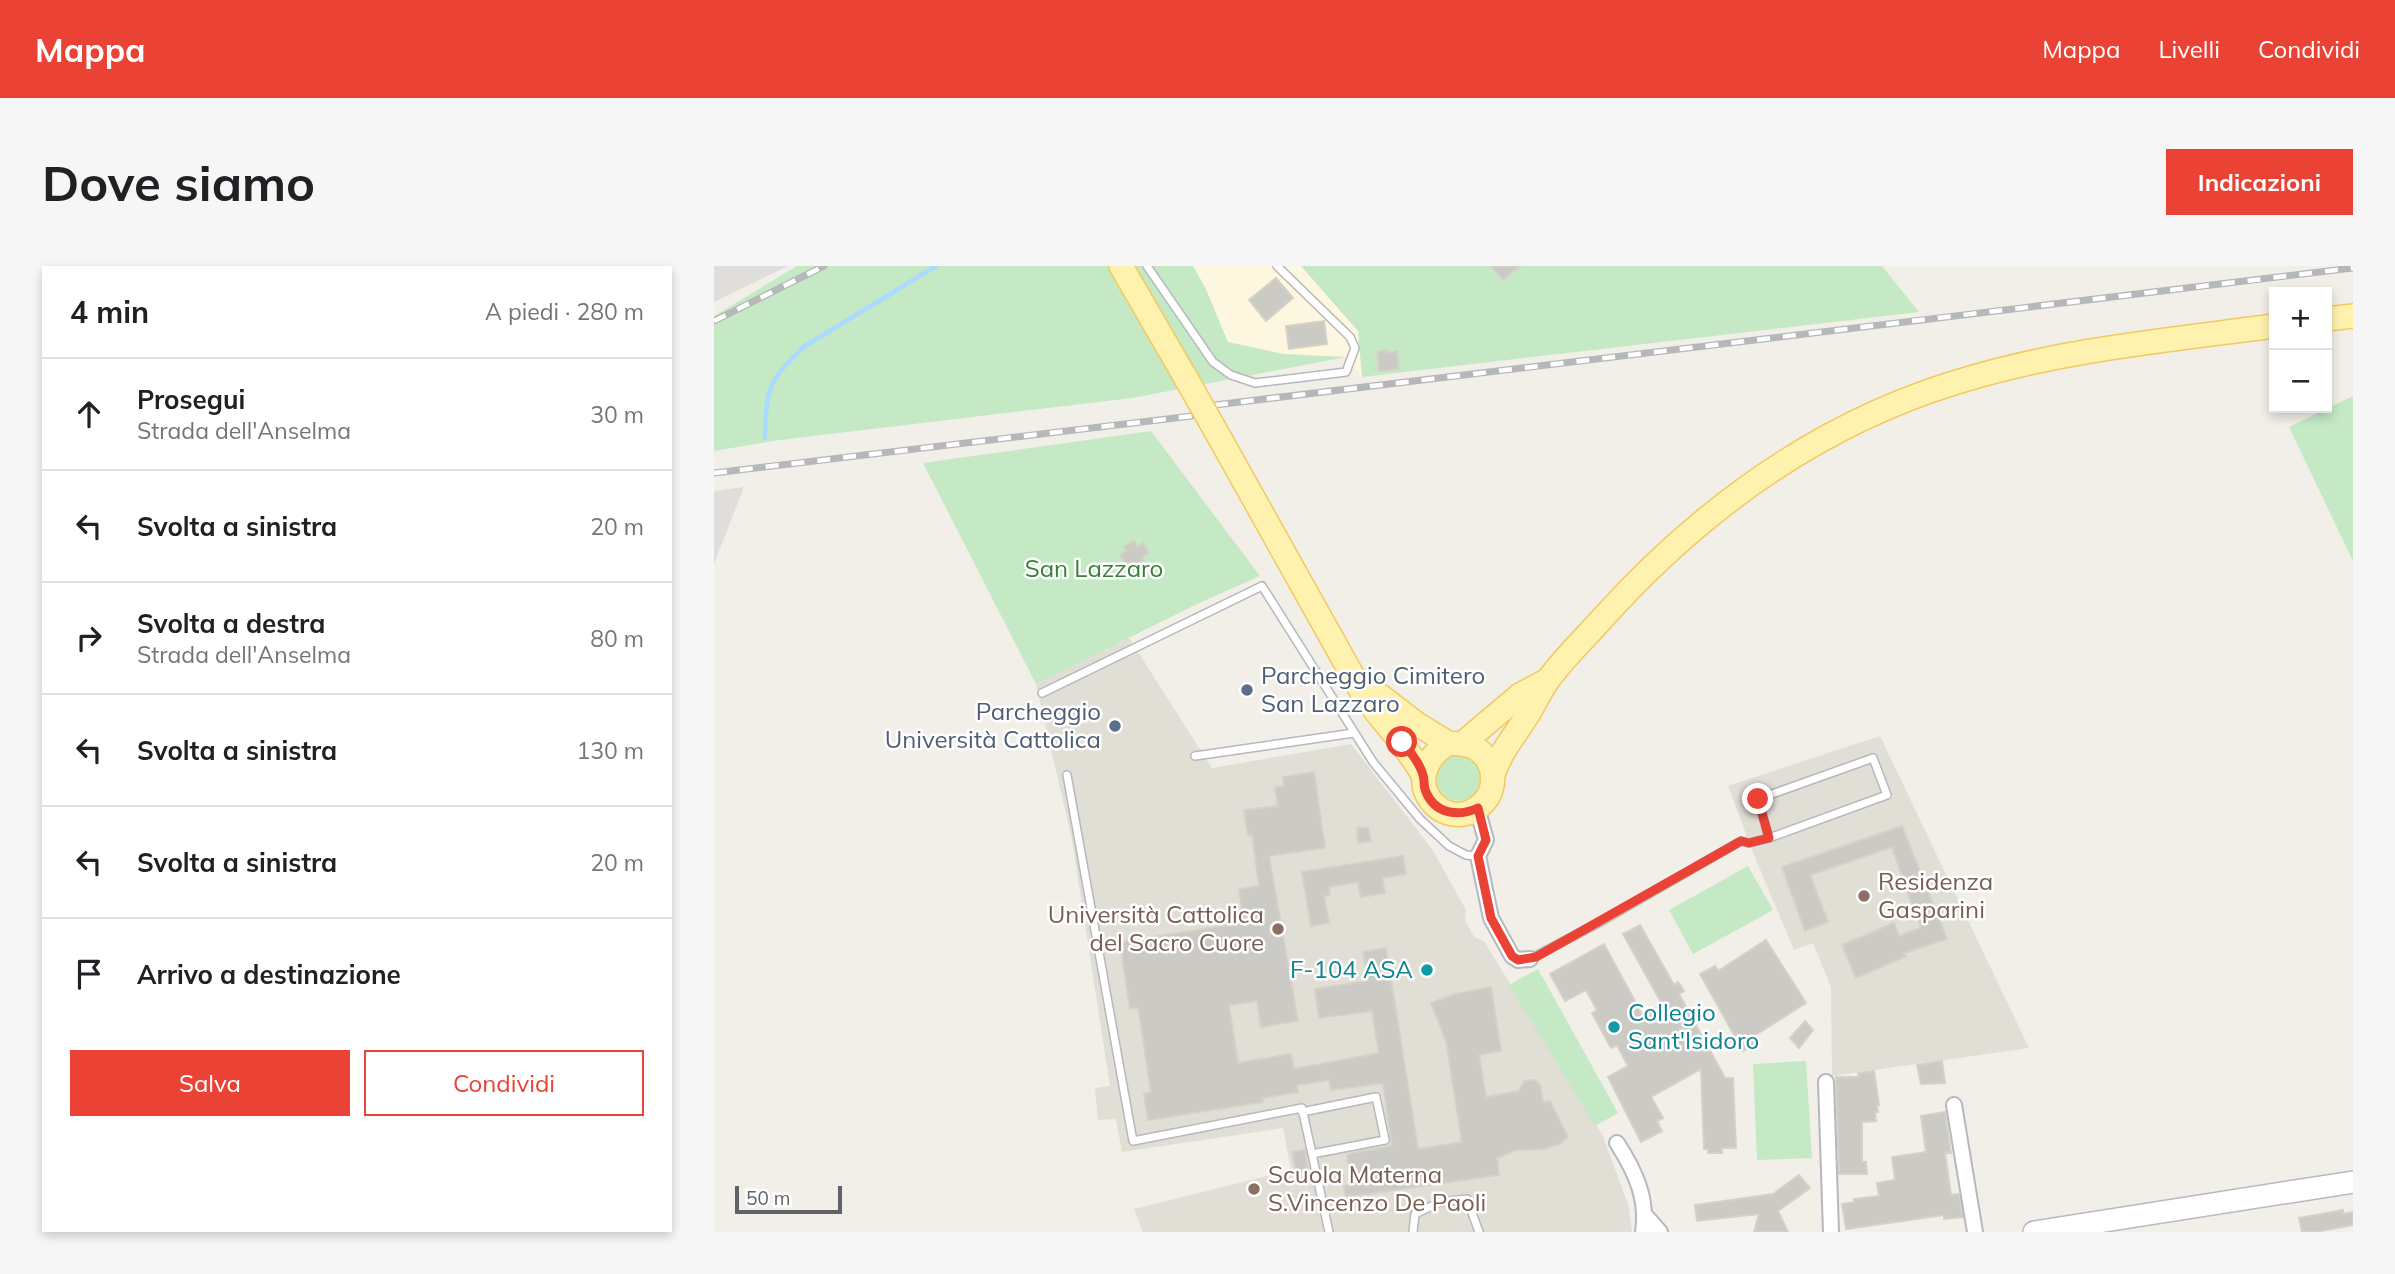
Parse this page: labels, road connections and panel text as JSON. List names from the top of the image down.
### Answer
{
  "parks": ["San Lazzaro"],
  "places": [
    "Parcheggio Cimitero San Lazzaro",
    "Parcheggio Università Cattolica",
    "Residenza Gasparini",
    "Università Cattolica del Sacro Cuore",
    "F-104 ASA",
    "Collegio Sant'Isidoro",
    "Scuola Materna S.Vincenzo De Paoli"
  ],
  "scale_bar": "50 m",
  "page": {
    "header": "Mappa",
    "nav": ["Mappa", "Livelli", "Condividi"],
    "buttons": [
      "Indicazioni",
      ["Salva", "Condividi"]
    ],
    "title": "Dove siamo",
    "heading": ["4 min", "A piedi · 280 m"],
    "map_buttons": ["+", "−"],
    "list": [
      ["Prosegui", "Strada dell'Anselma", "30 m"],
      ["Svolta a sinistra", "20 m"],
      ["Svolta a destra", "Strada dell'Anselma", "80 m"],
      ["Svolta a sinistra", "130 m"],
      ["Svolta a sinistra", "20 m"],
      "Arrivo a destinazione"
    ],
    "scale": "50 m"
  }
}
